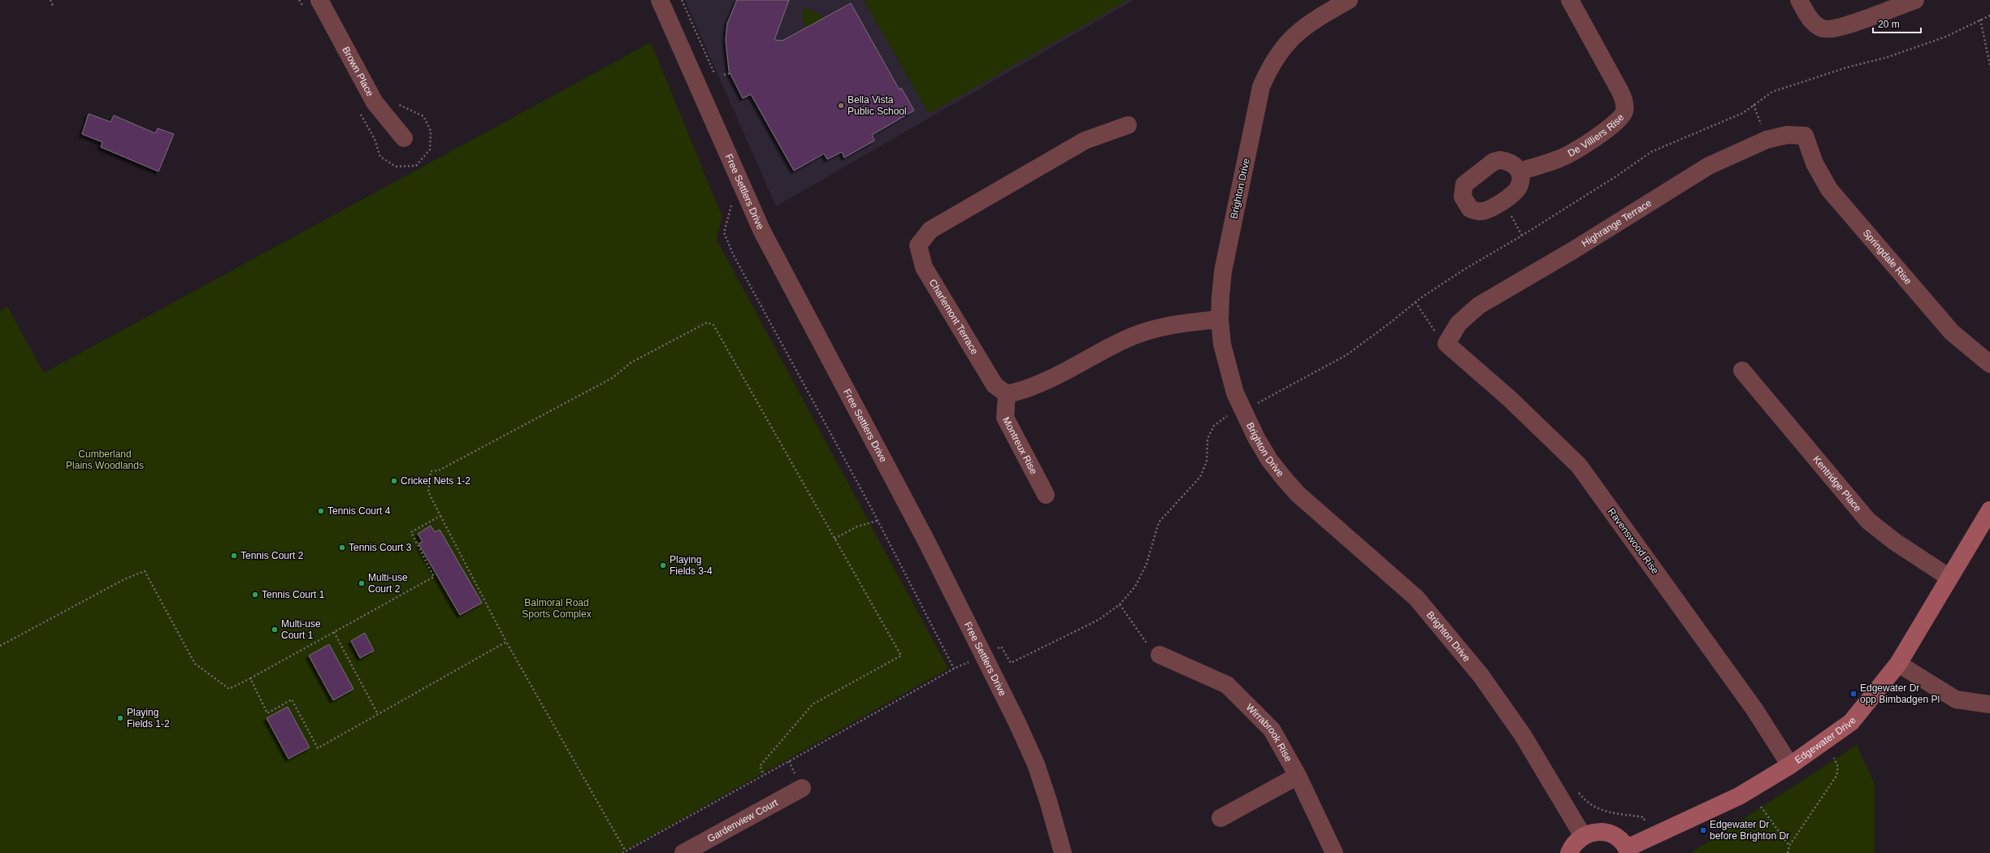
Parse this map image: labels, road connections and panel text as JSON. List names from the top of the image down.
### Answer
{
  "streets": {
    "street": [
      "Brown Place",
      "De Villiers Rise",
      "Brighton Drive",
      "Free Settlers Drive",
      "Highrange Terrace",
      "Springdale Rise",
      "Charlemont Terrace",
      "Montreux Rise",
      "Kentridge Place",
      "Ravenswood Rise",
      "Wirrabrook Rise",
      "Edgewater Drive",
      "Gardenview Court"
    ]
  },
  "crossings": [
    ["Highrange Terrace", "Springdale Rise"],
    ["Highrange Terrace", "Ravenswood Rise"],
    ["Charlemont Terrace", "Montreux Rise"],
    ["Kentridge Place", "Edgewater Drive"],
    ["Ravenswood Rise", "Edgewater Drive"]
  ],
  "parks": ["Cumberland Plains Woodlands", "Balmoral Road Sports Complex"],
  "places": {
    "other": [
      "Bella Vista Public School",
      "Cricket Nets 1-2",
      "Tennis Court 4",
      "Tennis Court 3",
      "Tennis Court 2",
      "Playing Fields 3-4",
      "Multi-use Court 2",
      "Tennis Court 1",
      "Multi-use Court 1",
      "Playing Fields 1-2"
    ],
    "transit": ["Edgewater Dr opp Bimbadgen Pl", "Edgewater Dr before Brighton Dr"]
  },
  "scale_bar": "20 m"
}
